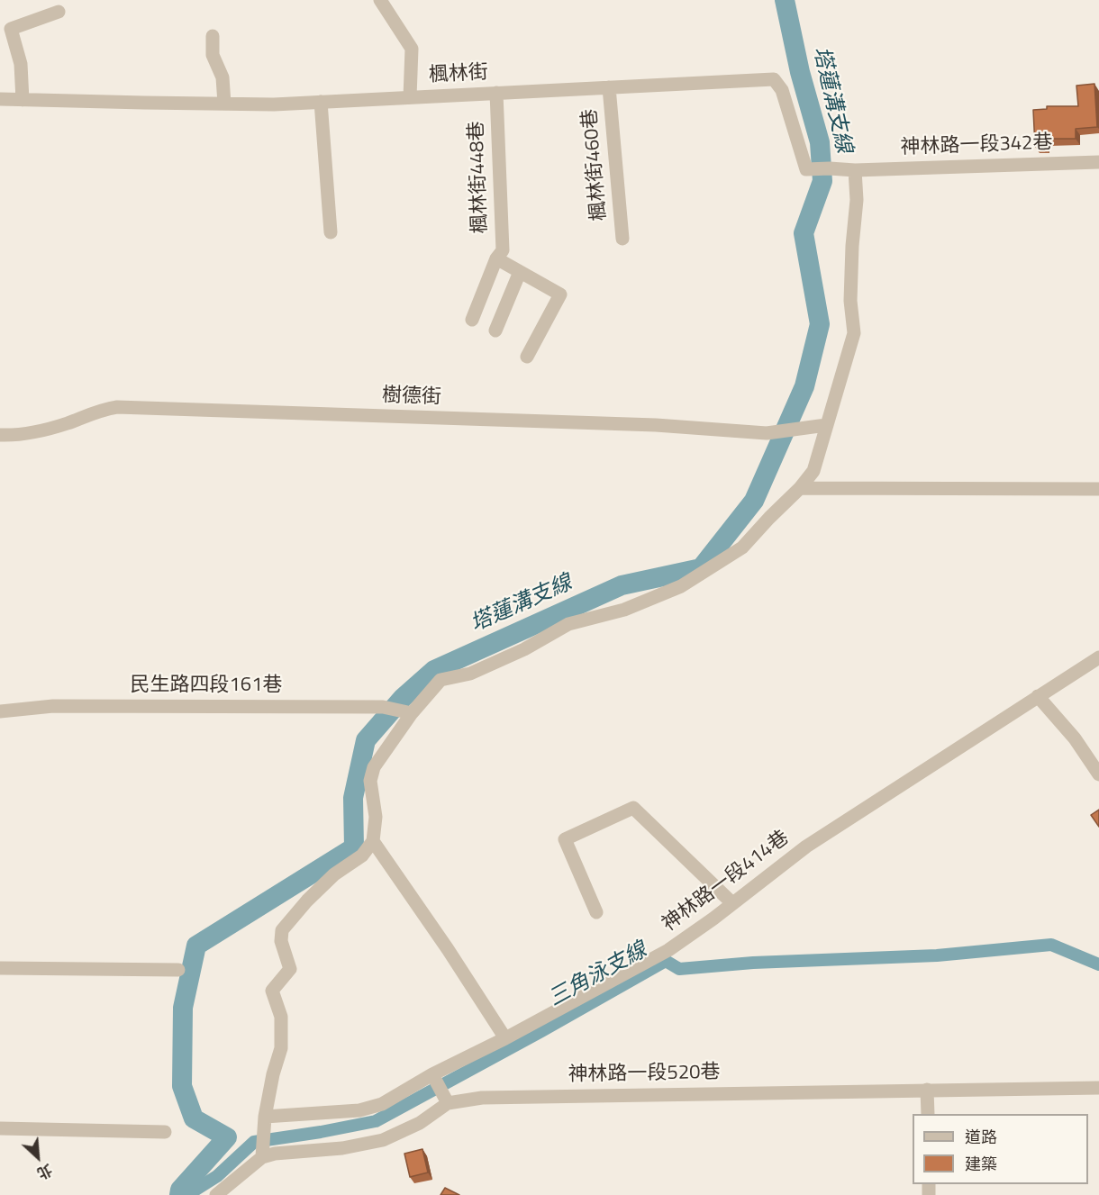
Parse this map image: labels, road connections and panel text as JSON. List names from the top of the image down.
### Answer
{
  "streets": {
    "street": [
      "楓林街",
      "神林路一段342巷",
      "楓林街460巷",
      "楓林街448巷",
      "樹德街",
      "民生路四段161巷",
      "神林路一段414巷",
      "神林路一段520巷"
    ]
  },
  "crossings": [
    ["楓林街", "神林路一段342巷"],
    ["楓林街", "楓林街460巷"],
    ["楓林街", "楓林街448巷"]
  ],
  "water": ["塔蓮溝支線", "三角泳支線"],
  "legend": ["道路", "建築"],
  "north": "bottom right"
}
